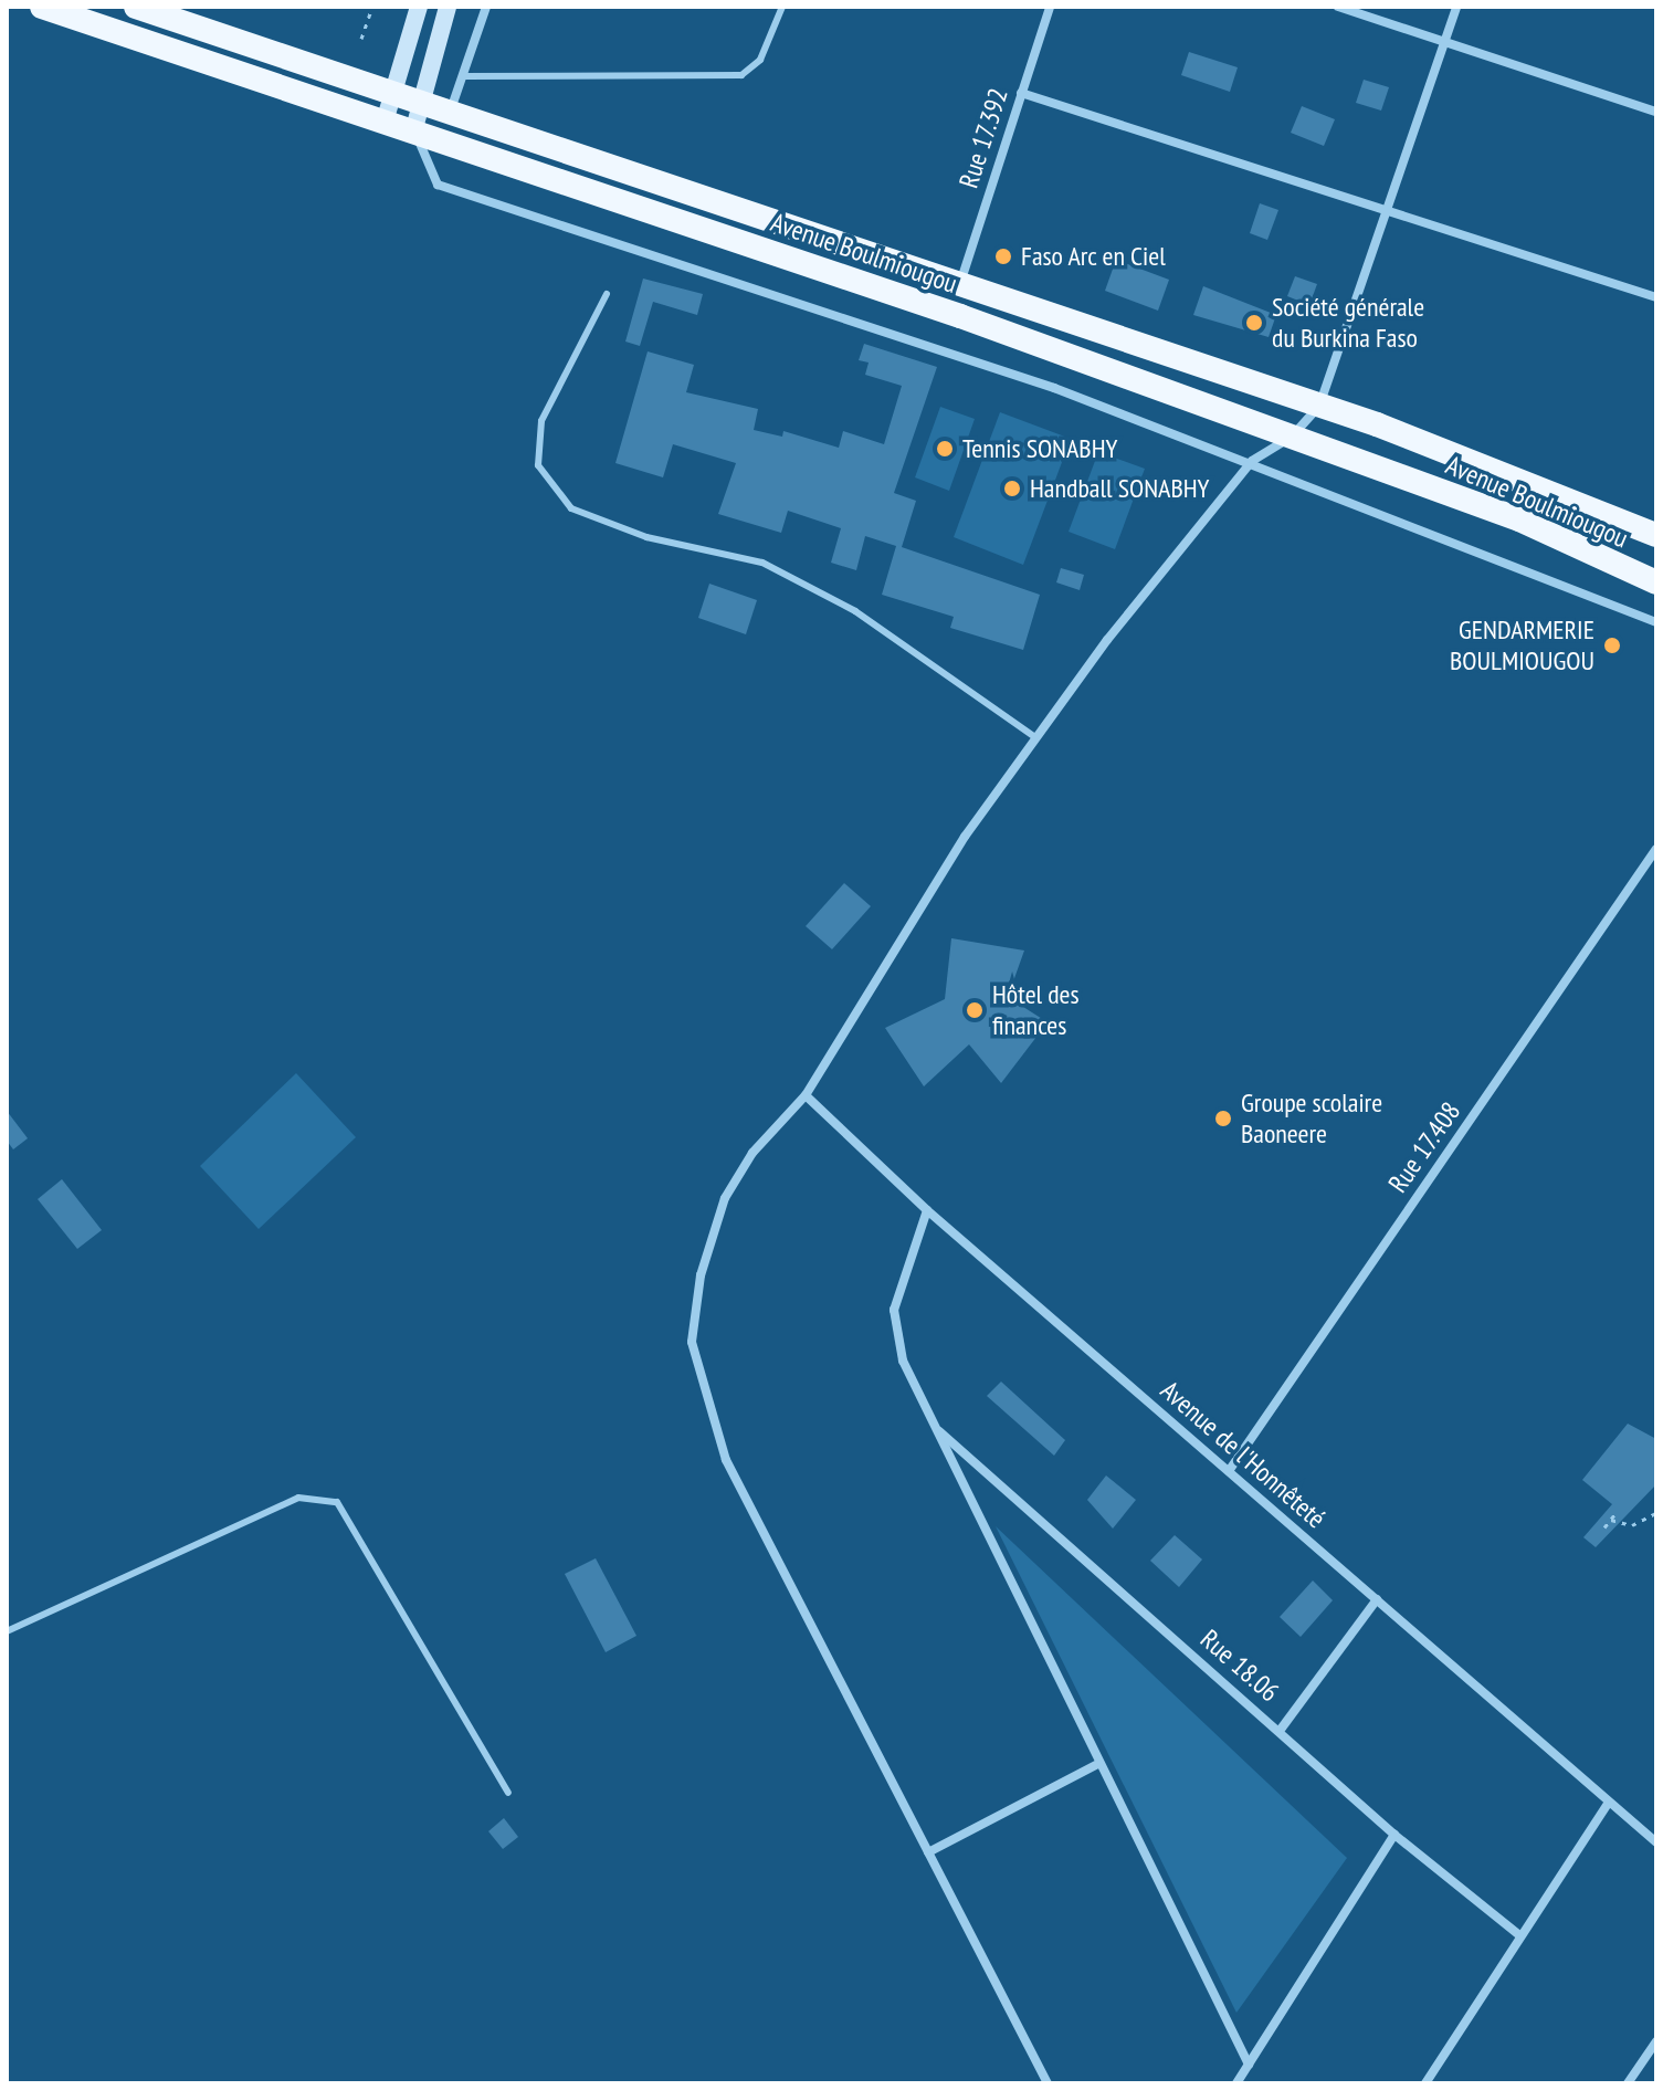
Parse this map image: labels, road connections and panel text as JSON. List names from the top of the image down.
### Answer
{
  "streets": {
    "highway": ["Avenue Boulmiougou"],
    "street": [
      "Rue 17.392",
      "Rue 17.408",
      "Avenue de l'Honnêteté",
      "Rue 18.06"
    ]
  },
  "crossings": [
    ["Rue 17.392", "Avenue Boulmiougou"],
    ["Rue 17.408", "Avenue de l'Honnêteté"]
  ],
  "places": [
    "Faso Arc en Ciel",
    "Société générale du Burkina Faso",
    "Tennis SONABHY",
    "Handball SONABHY",
    "GENDARMERIE BOULMIOUGOU",
    "Hôtel des finances",
    "Groupe scolaire Baoneere"
  ]
}
